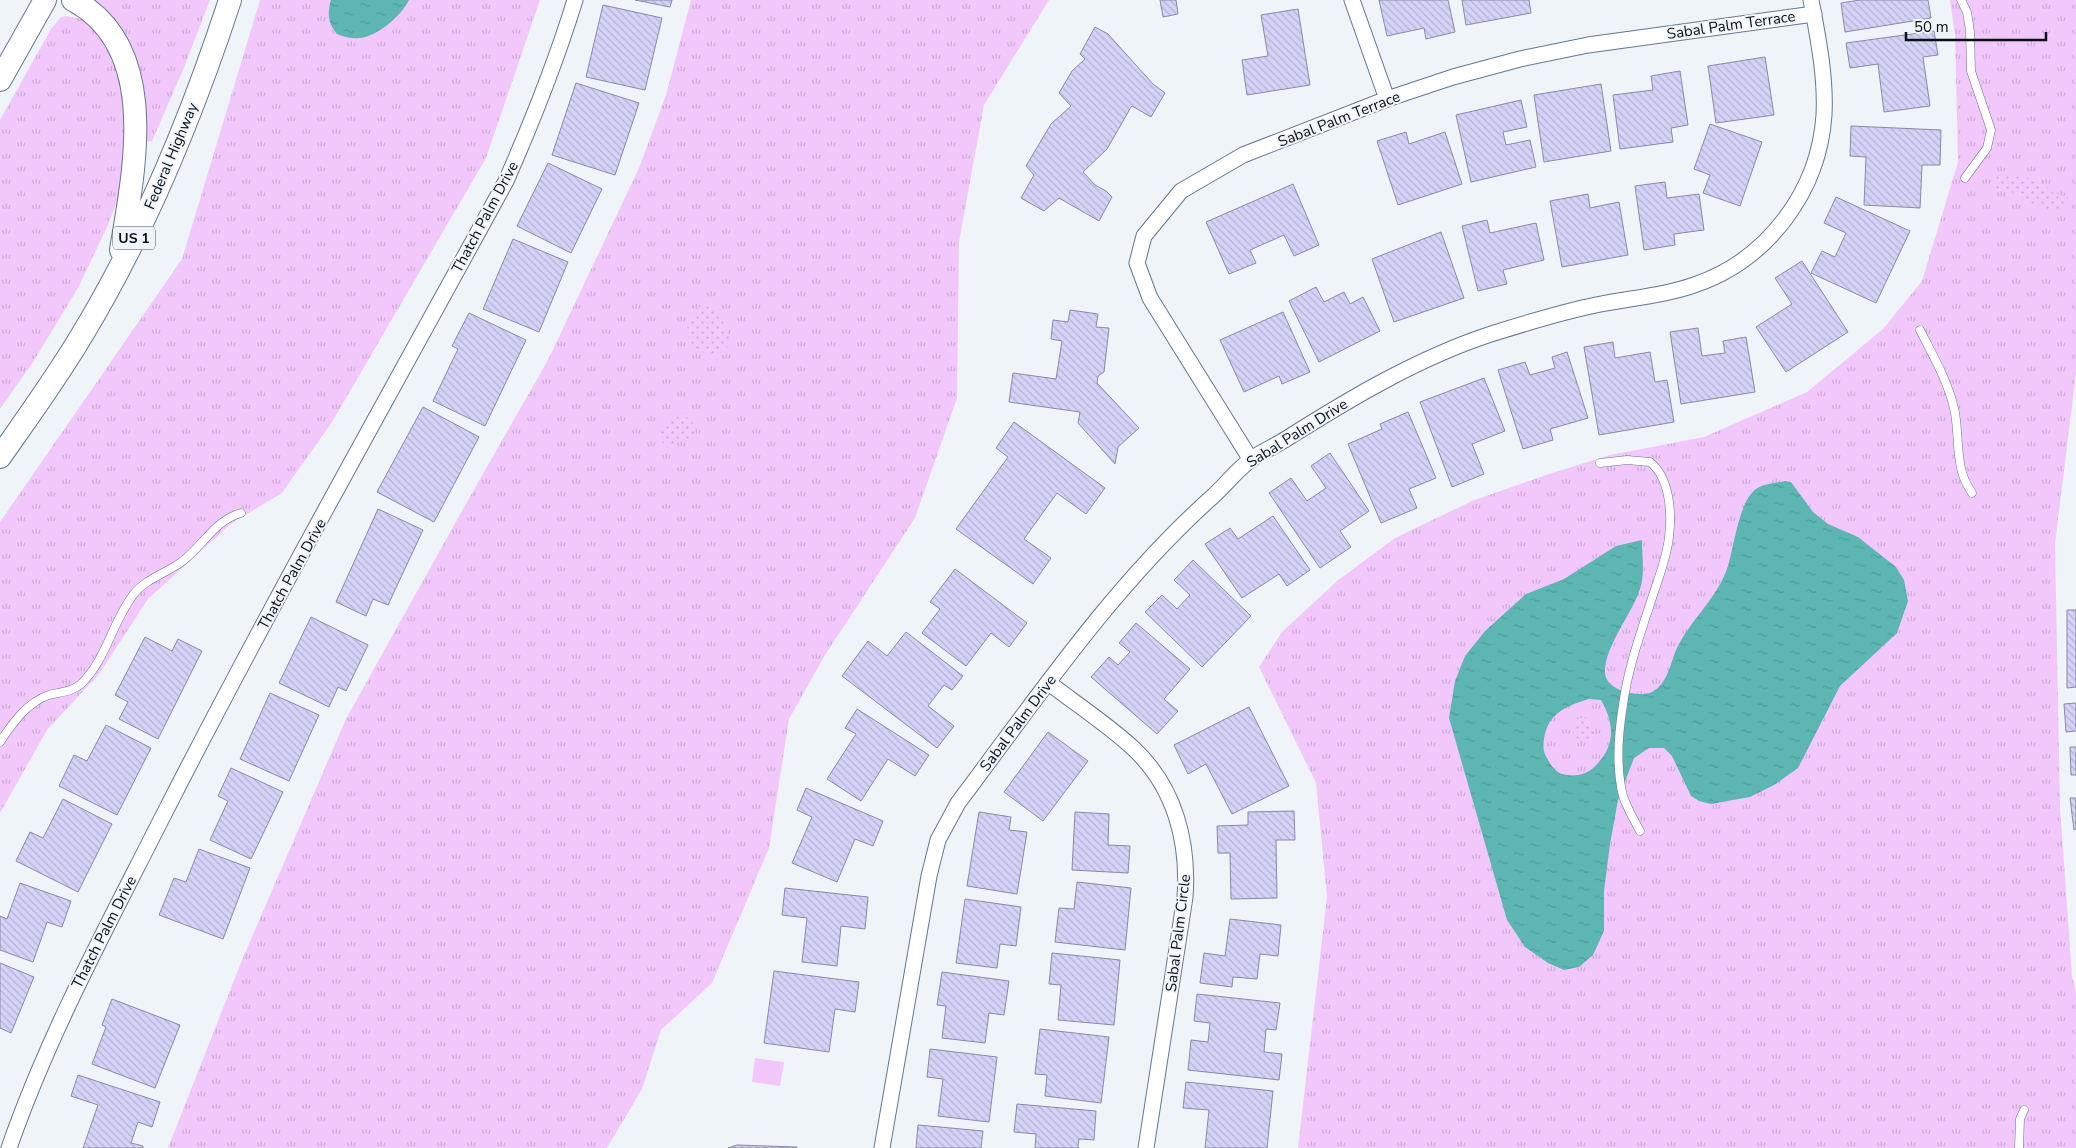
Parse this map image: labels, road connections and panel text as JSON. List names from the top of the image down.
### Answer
{
  "streets": {
    "main road": ["Federal Highway", "US 1"],
    "street": [
      "Sabal Palm Terrace",
      "Thatch Palm Drive",
      "Sabal Palm Drive",
      "Sabal Palm Circle"
    ]
  },
  "crossings": [
    ["Sabal Palm Terrace", "Sabal Palm Drive"],
    ["Sabal Palm Drive", "Sabal Palm Circle"]
  ],
  "scale_bar": "50 m"
}
